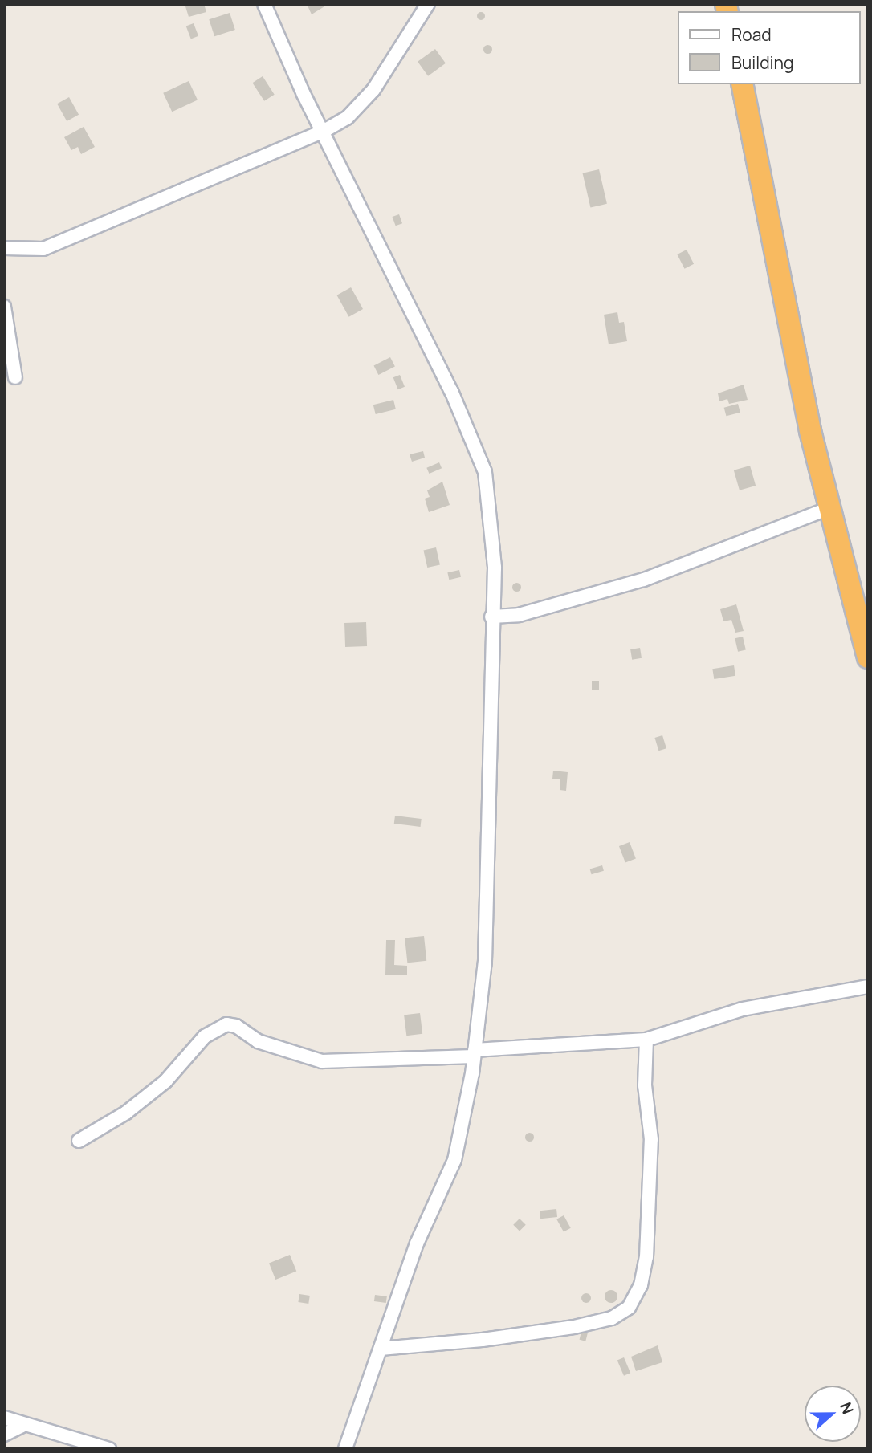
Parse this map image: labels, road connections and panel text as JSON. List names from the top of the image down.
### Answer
{
  "legend": ["Road", "Building"],
  "north": "right"
}
